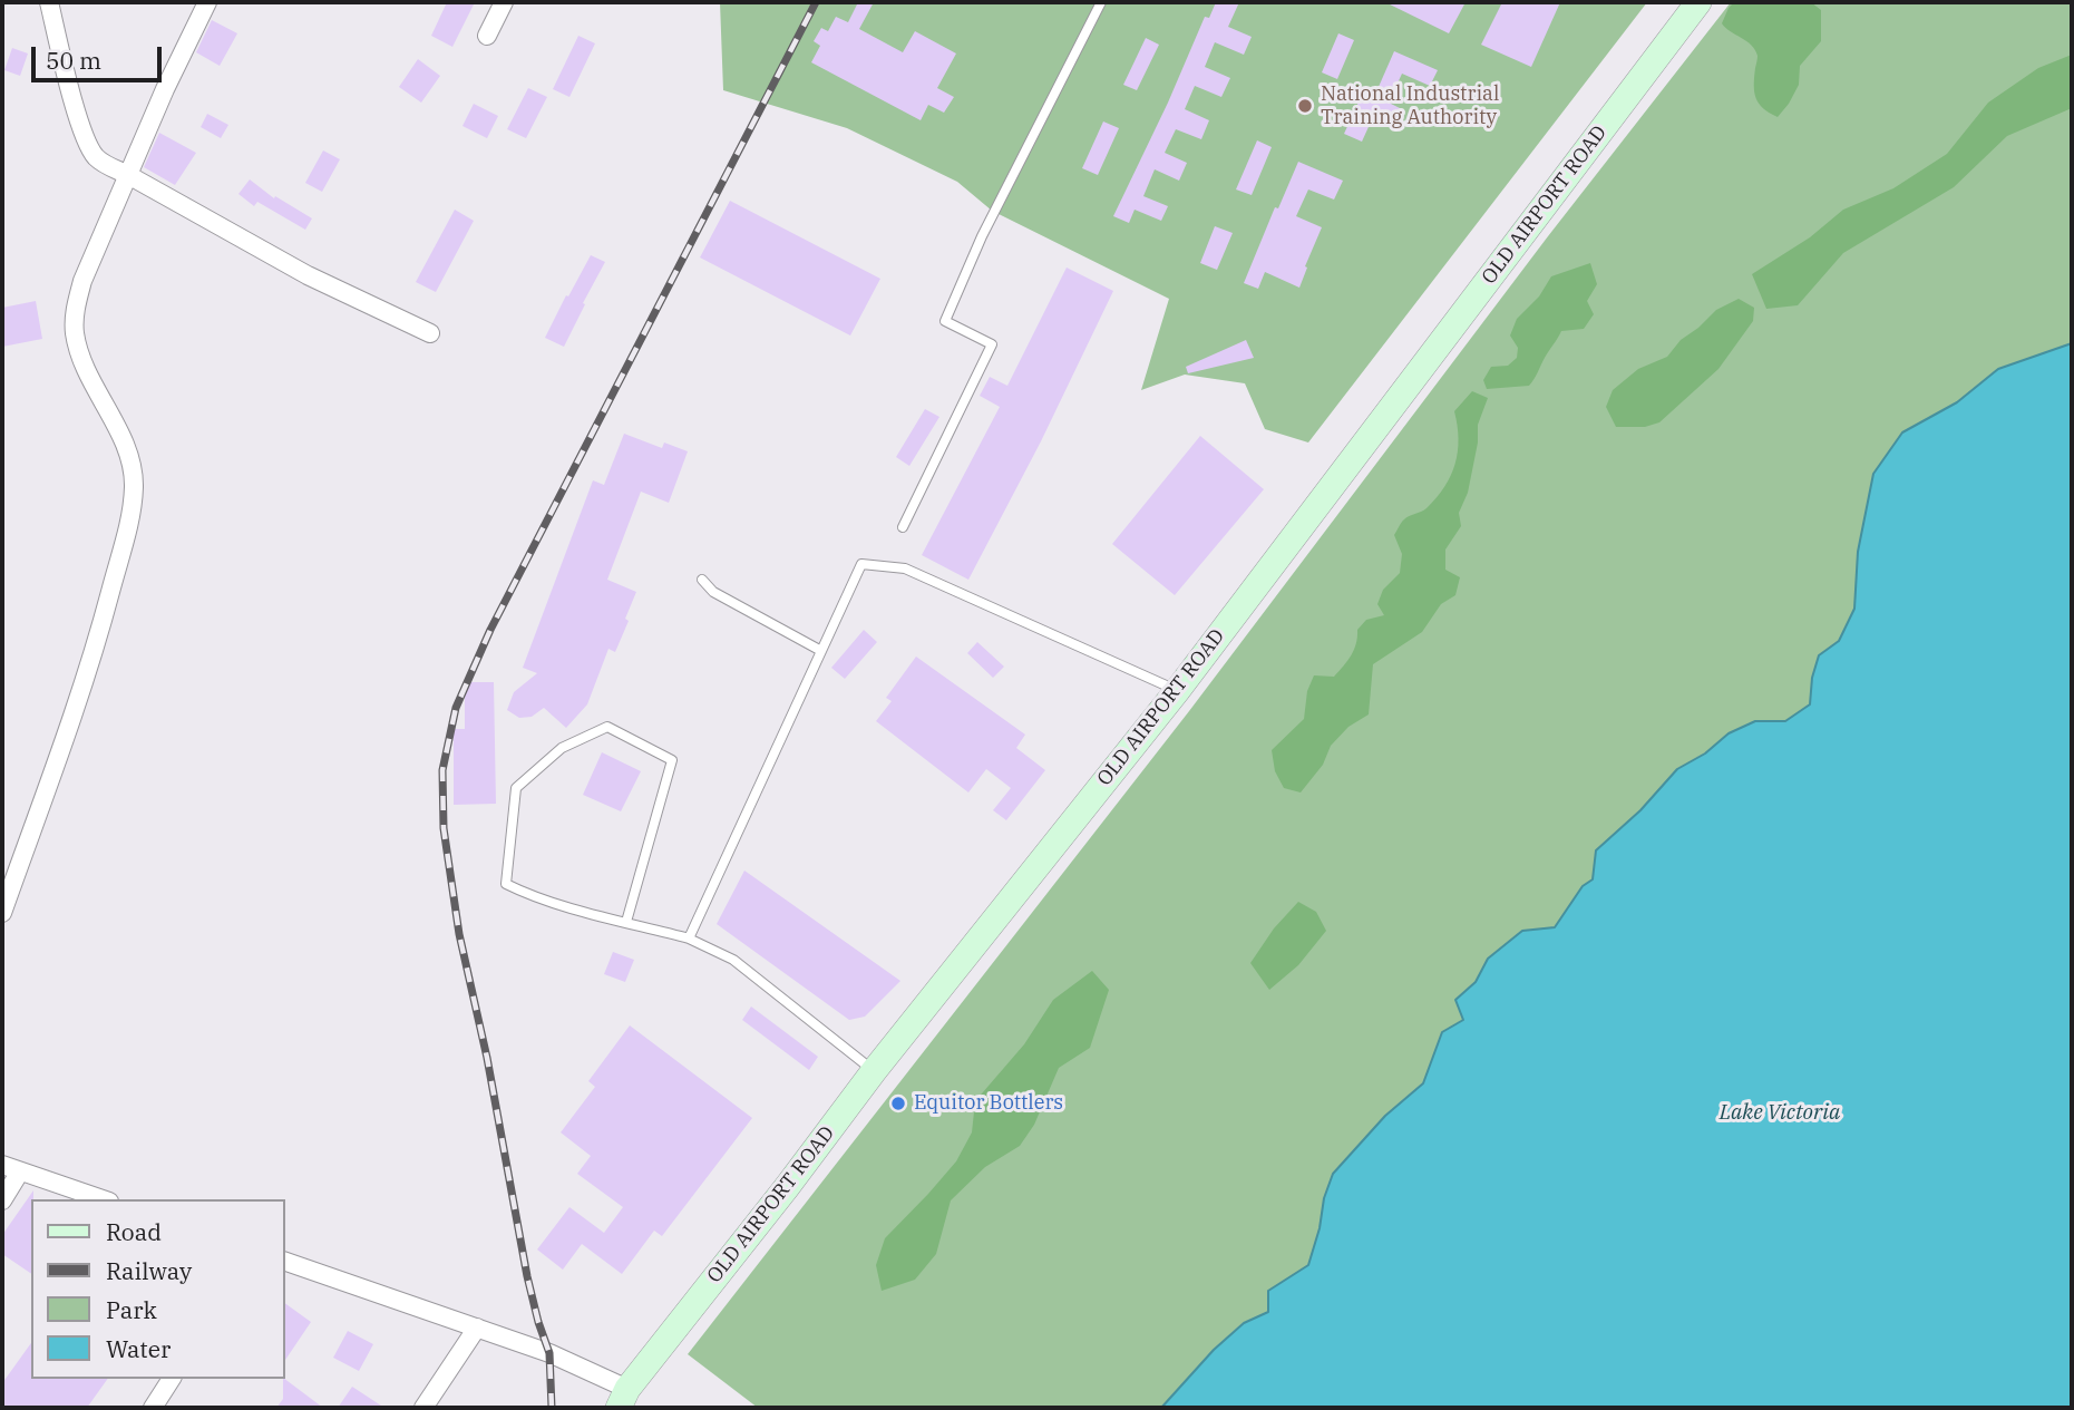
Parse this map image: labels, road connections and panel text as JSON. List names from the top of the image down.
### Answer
{
  "streets": {
    "main road": ["OLD AIRPORT ROAD"]
  },
  "water": ["Lake Victoria"],
  "places": ["National Industrial Training Authority", "Equitor Bottlers"],
  "legend": [
    "Road",
    "Railway",
    "Park",
    "Water"
  ],
  "scale_bar": "50 m"
}
